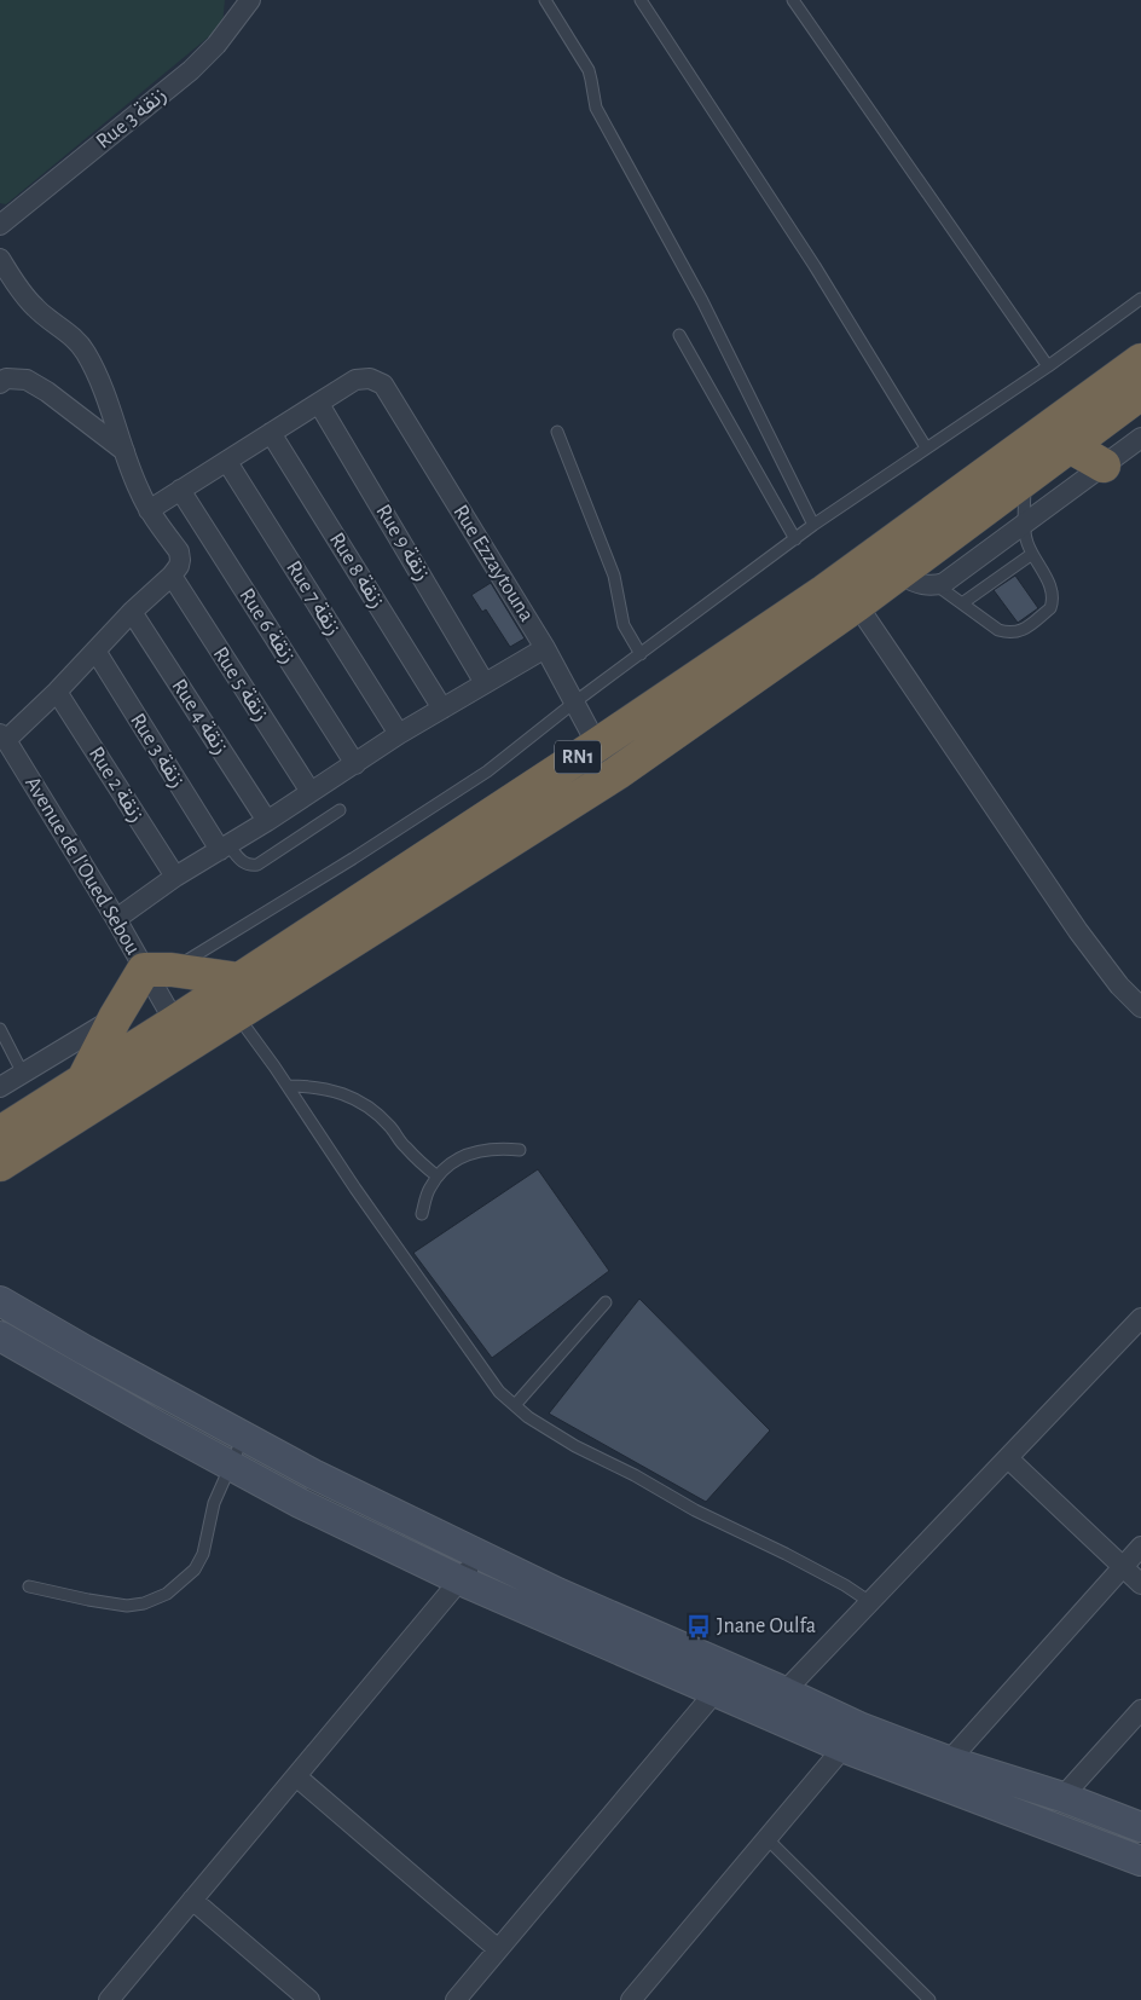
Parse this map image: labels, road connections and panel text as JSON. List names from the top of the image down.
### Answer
{
  "streets": {
    "highway": ["RN1"],
    "street": [
      "Rue 3 زنقة",
      "Rue 9 زنقة",
      "Rue Ezzaytouna",
      "Rue 8 زنقة",
      "Rue 7 زنقة",
      "Rue 6 زنقة",
      "Rue 5 زنقة",
      "Rue 4 زنقة",
      "Rue 2 زنقة",
      "Avenue de l'Oued Sebou"
    ]
  },
  "crossings": [
    ["Rue 9 زنقة", "Rue Ezzaytouna"],
    ["Rue Ezzaytouna", "RN1"],
    ["RN1", "Avenue de l'Oued Sebou"]
  ],
  "places": {
    "bus stop": ["Jnane Oulfa"]
  }
}
